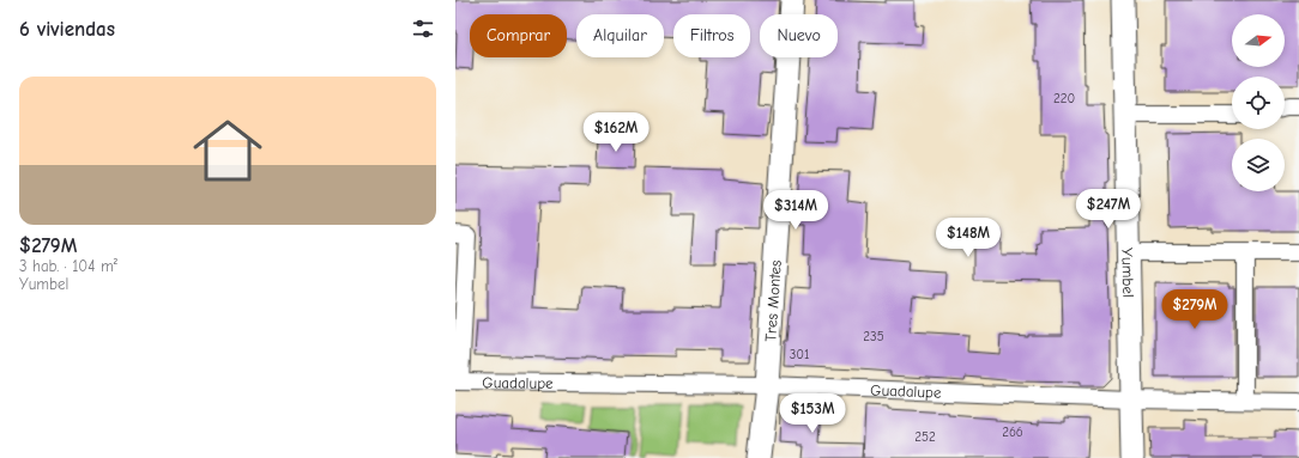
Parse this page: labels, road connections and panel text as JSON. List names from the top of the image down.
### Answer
{
  "streets": {
    "street": ["Yumbel", "Tres Montes", "Guadalupe"]
  },
  "crossings": [
    ["Yumbel", "Guadalupe"],
    ["Tres Montes", "Guadalupe"]
  ],
  "house_numbers": [
    "220",
    "235",
    "301",
    "266",
    "252"
  ],
  "north": "right",
  "page": {
    "heading": "6 viviendas",
    "chip": [
      "Comprar",
      "Alquilar",
      "Filtros",
      "Nuevo"
    ],
    "list": [
      {
        "name": "$279M",
        "note": "3 hab. · 104 m² · Yumbel"
      }
    ],
    "price": [
      "$162M",
      "$247M",
      "$314M",
      "$148M",
      "$279M",
      "$153M"
    ]
  }
}
